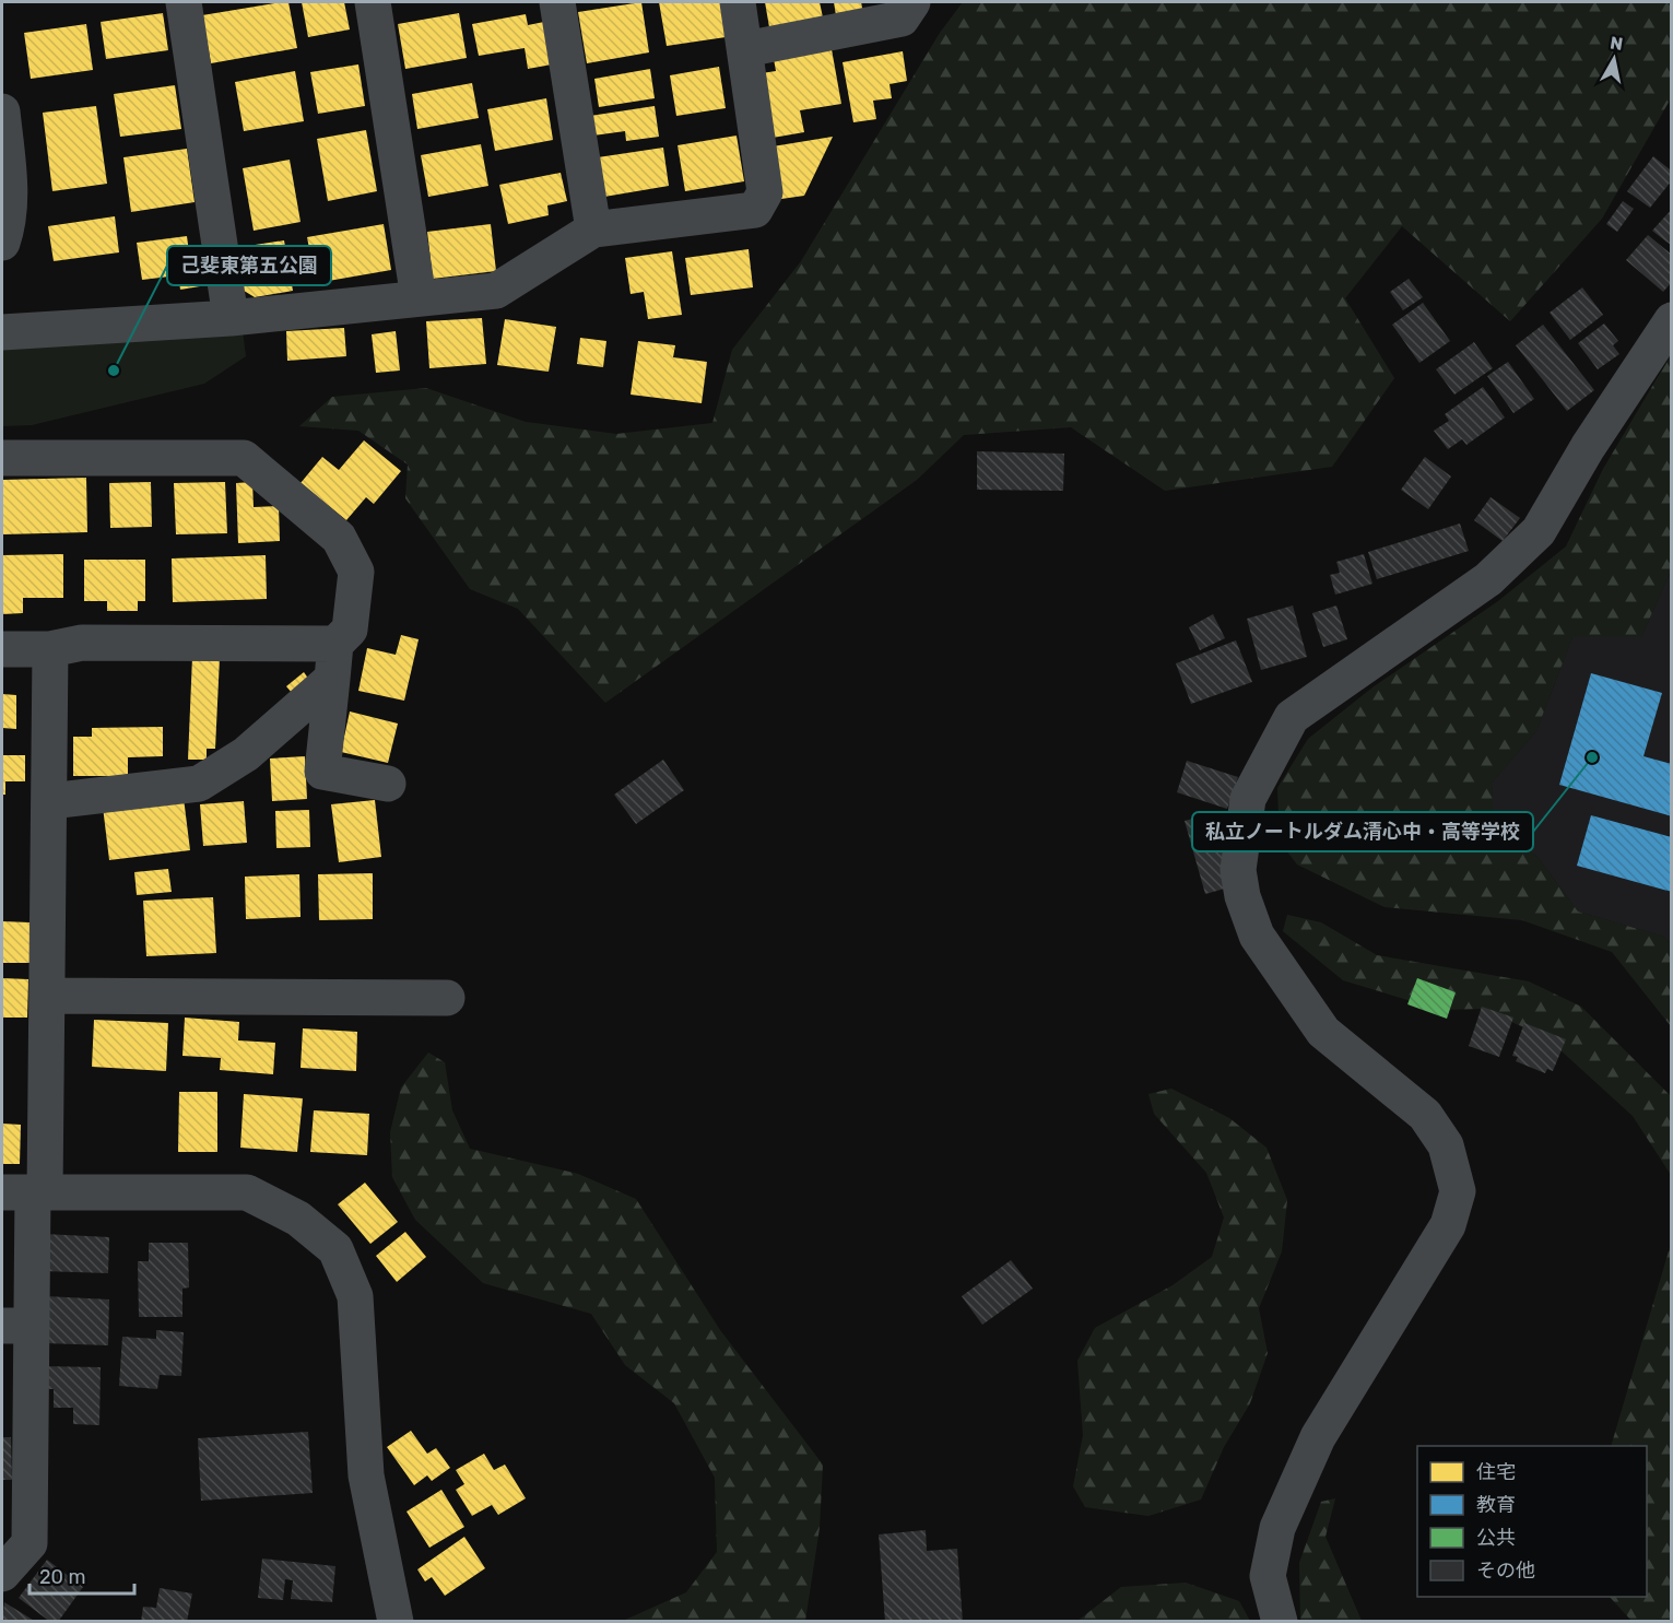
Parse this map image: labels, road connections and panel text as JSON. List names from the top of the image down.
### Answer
{
  "places": ["己斐東第五公園", "私立ノートルダム清心中・高等学校"],
  "legend": [
    "住宅",
    "教育",
    "公共",
    "その他"
  ],
  "scale_bar": "20 m",
  "north": "top"
}
